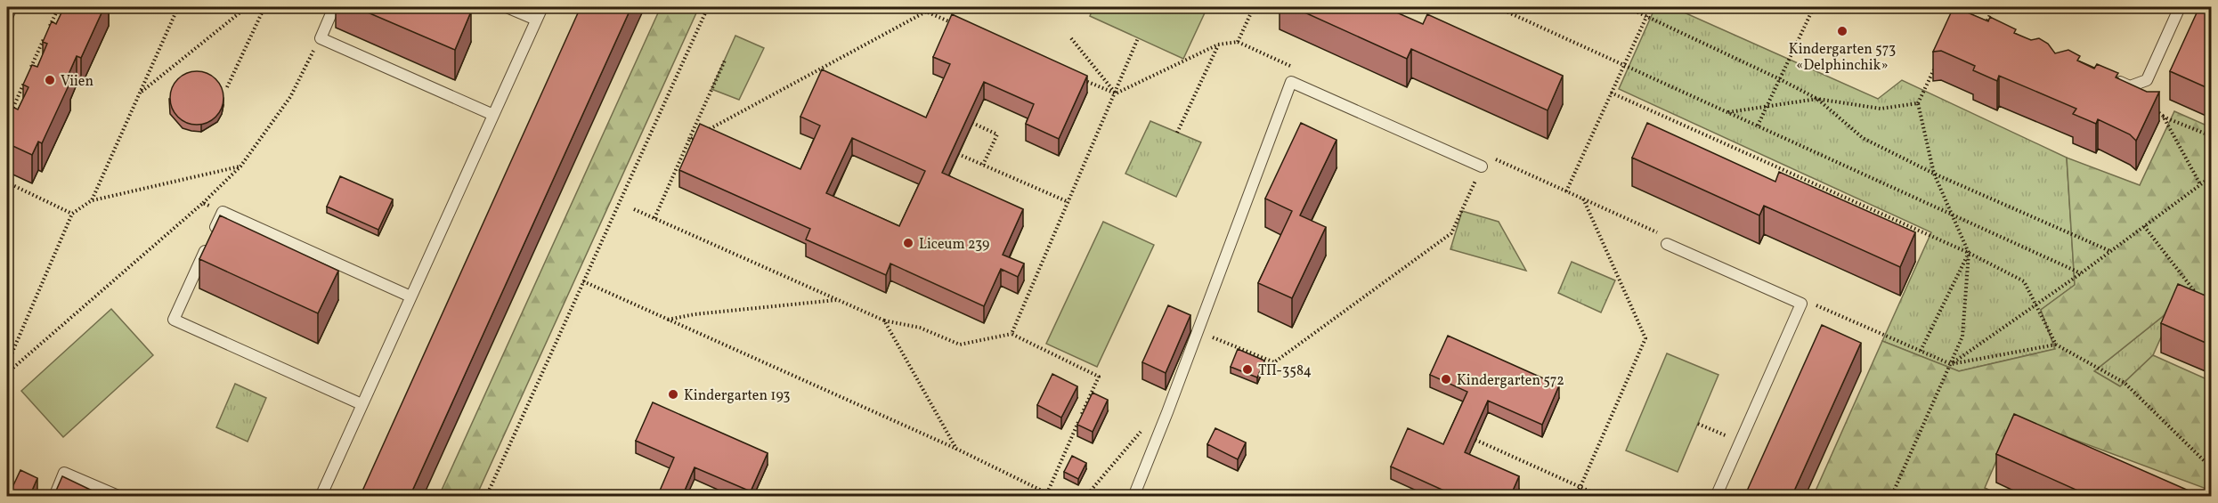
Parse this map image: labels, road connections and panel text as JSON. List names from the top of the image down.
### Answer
{
  "places": [
    "Kindergarten 573 «Delphinchik»",
    "Viien",
    "Liceum 239",
    "ТП-3584",
    "Kindergarten 572",
    "Kindergarten 193"
  ]
}
